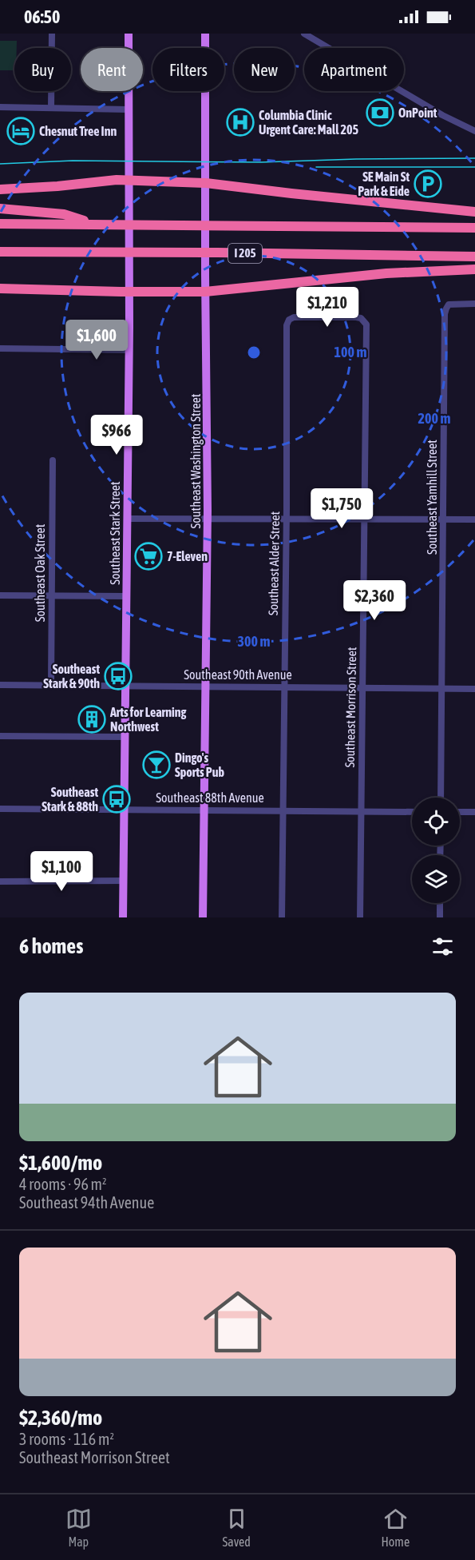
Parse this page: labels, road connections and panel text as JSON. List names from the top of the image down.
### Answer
{
  "streets": {
    "highway": ["I 205"],
    "main road": ["Southeast Washington Street", "Southeast Stark Street"],
    "street": [
      "Southeast Yamhill Street",
      "Southeast Alder Street",
      "Southeast Oak Street",
      "Southeast 90th Avenue",
      "Southeast Morrison Street",
      "Southeast 88th Avenue"
    ]
  },
  "crossings": [
    ["Southeast Washington Street", "Southeast 90th Avenue"],
    ["Southeast Washington Street", "Southeast 88th Avenue"],
    ["Southeast Yamhill Street", "Southeast 90th Avenue"],
    ["Southeast Stark Street", "Southeast 90th Avenue"],
    ["Southeast Stark Street", "Southeast 88th Avenue"],
    ["Southeast Alder Street", "Southeast 90th Avenue"],
    ["Southeast Alder Street", "Southeast Morrison Street"],
    ["Southeast Alder Street", "Southeast 88th Avenue"],
    ["Southeast Oak Street", "Southeast 90th Avenue"],
    ["Southeast 90th Avenue", "Southeast Morrison Street"],
    ["Southeast Morrison Street", "Southeast 88th Avenue"]
  ],
  "places": {
    "bank": ["OnPoint"],
    "hospital": ["Columbia Clinic Urgent Care: Mall 205"],
    "hotel": ["Chesnut Tree Inn"],
    "parking": ["SE Main St Park & Eide"],
    "supermarket": ["7-Eleven"],
    "bus stop": ["Southeast Stark & 90th", "Southeast Stark & 88th"],
    "building": ["Arts for Learning Northwest"],
    "bar": ["Dingo's Sports Pub"]
  },
  "page": {
    "status": "06:50",
    "chip": [
      "Buy",
      "Rent",
      "Filters",
      "New",
      "Apartment"
    ],
    "price": [
      "$1,210",
      "$1,600",
      "$966",
      "$1,750",
      "$2,360",
      "$1,100"
    ],
    "heading": "6 homes",
    "list": [
      {
        "name": "$1,600/mo",
        "note": "4 rooms · 96 m² · Southeast 94th Avenue"
      },
      {
        "name": "$2,360/mo",
        "note": "3 rooms · 116 m² · Southeast Morrison Street"
      }
    ],
    "tabs": ["Map", "Saved", "Home"]
  },
  "rings": ["100 m", "200 m", "300 m"]
}
